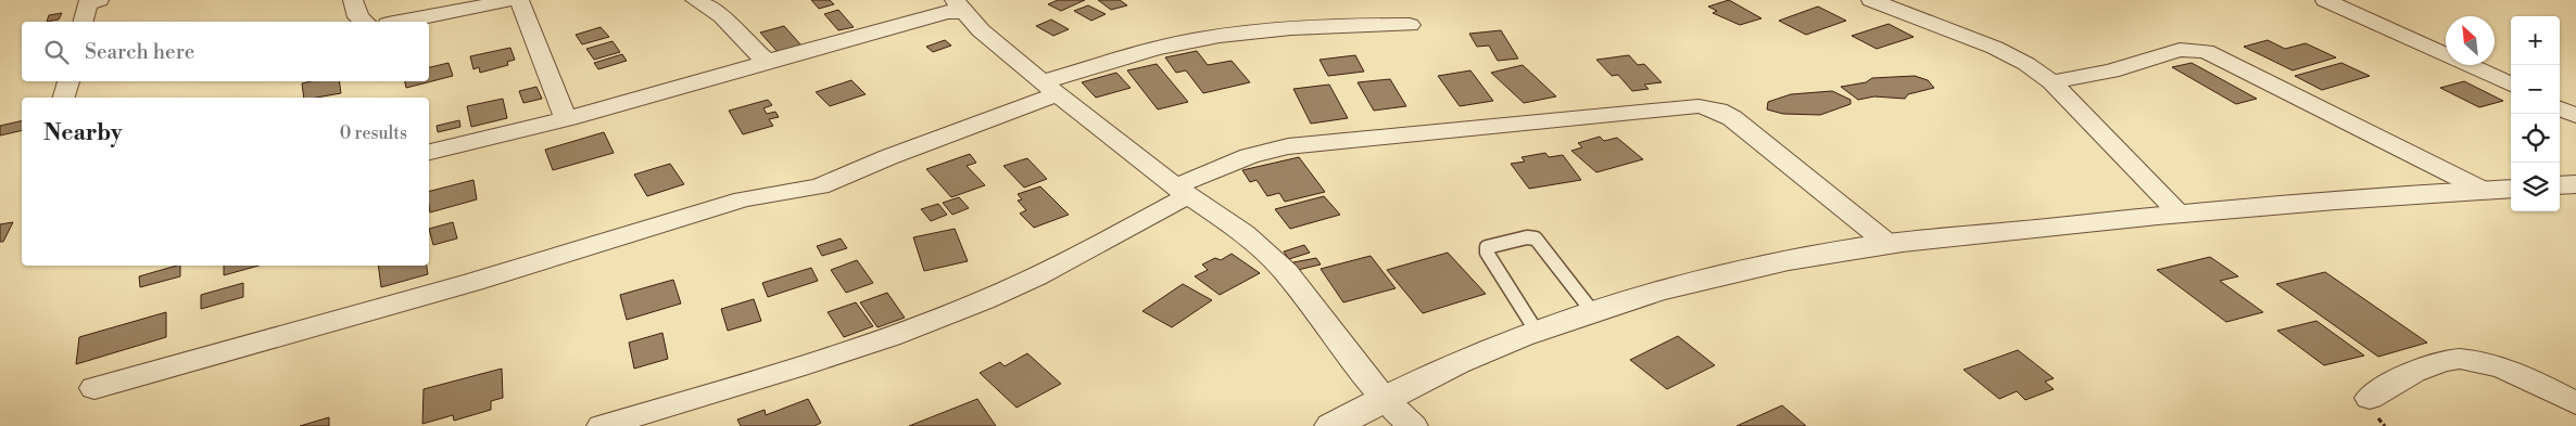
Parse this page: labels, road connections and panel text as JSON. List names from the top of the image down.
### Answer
{
  "north": "top left",
  "page": {
    "map_buttons": ["+", "−"],
    "search": "Search here",
    "heading": ["Nearby", "0 results"]
  }
}
